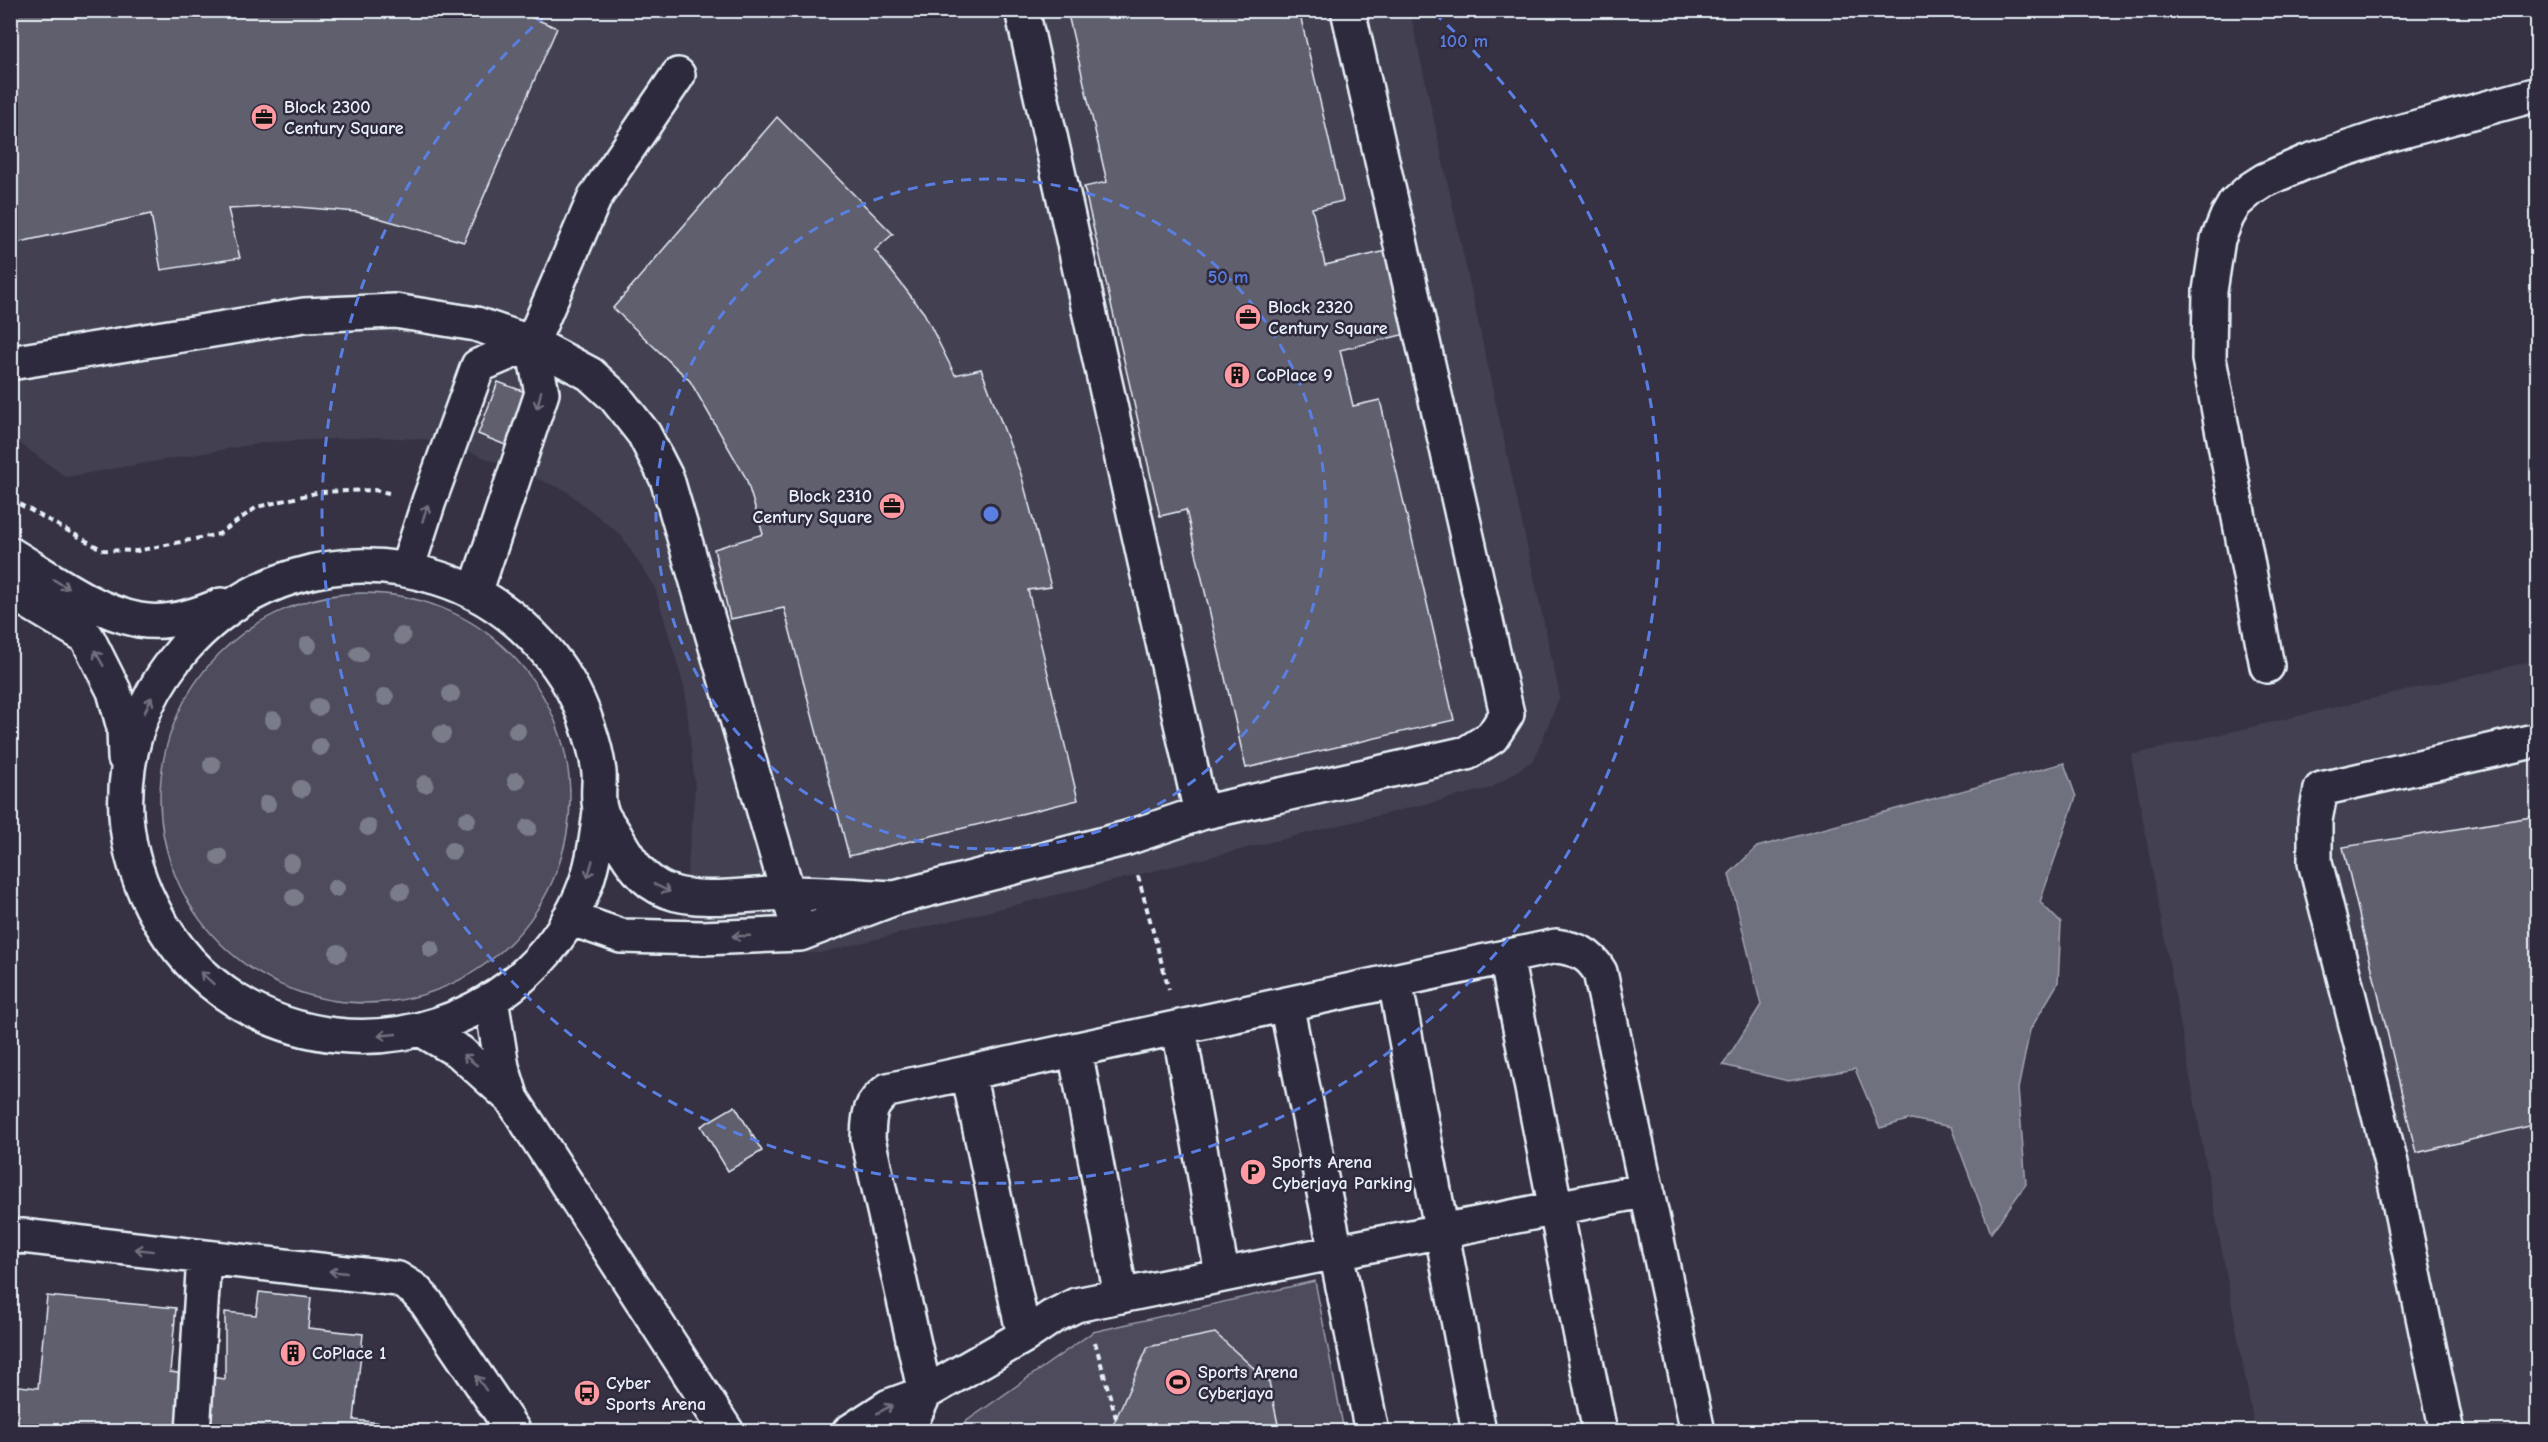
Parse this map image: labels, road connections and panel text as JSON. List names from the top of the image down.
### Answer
{
  "places": {
    "office": ["Block 2300 Century Square", "Block 2320 Century Square", "Block 2310 Century Square"],
    "building": ["CoPlace 9", "CoPlace 1"],
    "parking": ["Sports Arena Cyberjaya Parking"],
    "sports": ["Sports Arena Cyberjaya"],
    "bus stop": ["Cyber Sports Arena"]
  },
  "rings": ["100 m", "50 m"]
}
